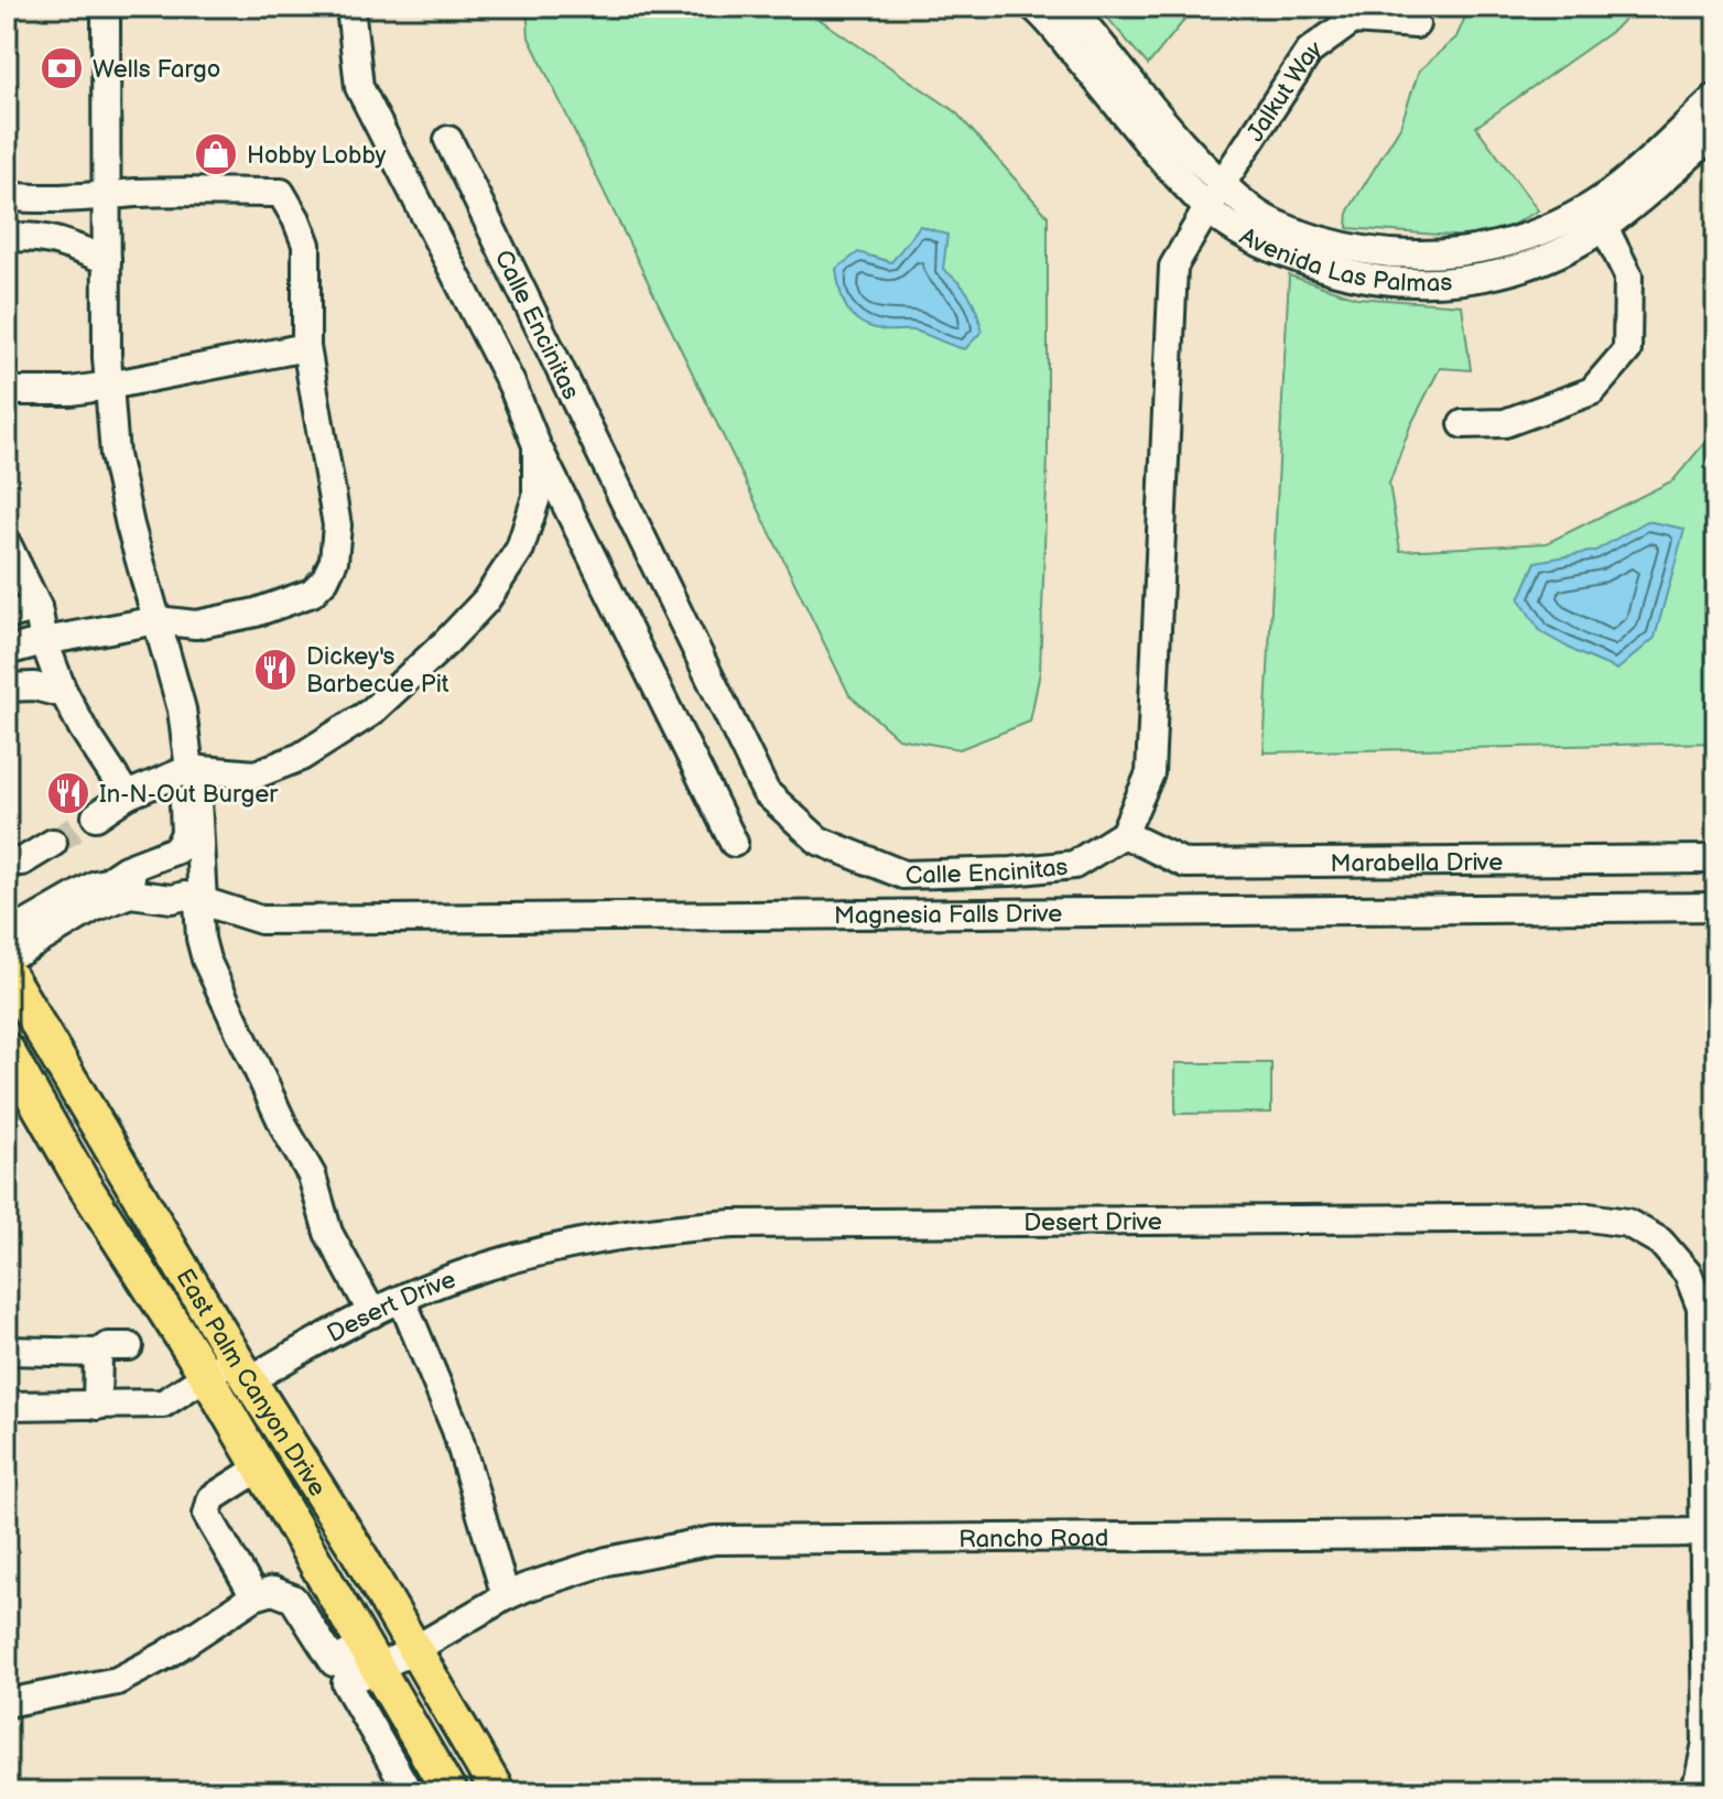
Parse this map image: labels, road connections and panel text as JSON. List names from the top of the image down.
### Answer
{
  "streets": {
    "main road": ["East Palm Canyon Drive"],
    "street": [
      "Jalkut Way",
      "Avenida Las Palmas",
      "Calle Encinitas",
      "Marabella Drive",
      "Magnesia Falls Drive",
      "Desert Drive",
      "Rancho Road"
    ]
  },
  "crossings": [
    ["Jalkut Way", "Avenida Las Palmas"],
    ["Calle Encinitas", "Marabella Drive"],
    ["Desert Drive", "East Palm Canyon Drive"],
    ["Desert Drive", "Rancho Road"],
    ["East Palm Canyon Drive", "Rancho Road"]
  ],
  "places": {
    "bank": ["Wells Fargo"],
    "shop": ["Hobby Lobby"],
    "restaurant": ["Dickey's Barbecue Pit", "In-N-Out Burger"]
  }
}
